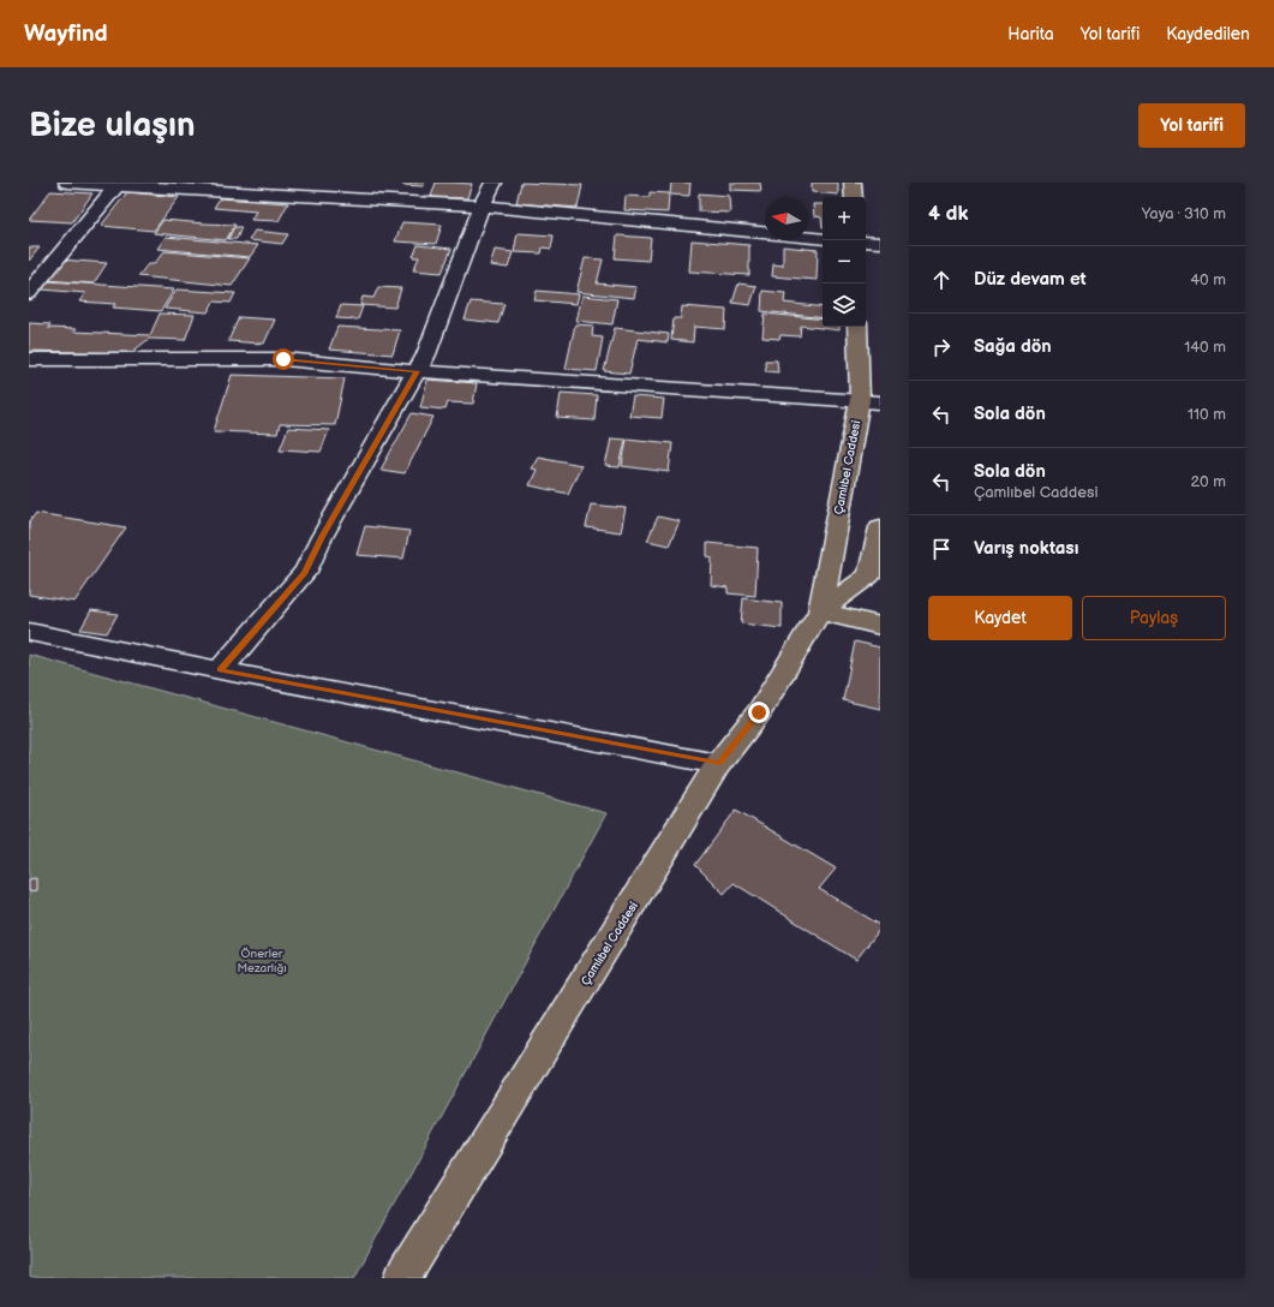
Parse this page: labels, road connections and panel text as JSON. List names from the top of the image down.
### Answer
{
  "streets": {
    "main road": ["Çamlıbel Caddesi"]
  },
  "parks": ["Önerler Mezarlığı"],
  "north": "left",
  "page": {
    "header": "Wayfind",
    "nav": ["Harita", "Yol tarifi", "Kaydedilen"],
    "buttons": [
      "Yol tarifi",
      ["Kaydet", "Paylaş"]
    ],
    "title": "Bize ulaşın",
    "heading": ["4 dk", "Yaya · 310 m"],
    "map_buttons": ["+", "−"],
    "list": [
      ["Düz devam et", "40 m"],
      ["Sağa dön", "140 m"],
      ["Sola dön", "110 m"],
      ["Sola dön", "Çamlıbel Caddesi", "20 m"],
      "Varış noktası"
    ]
  }
}
